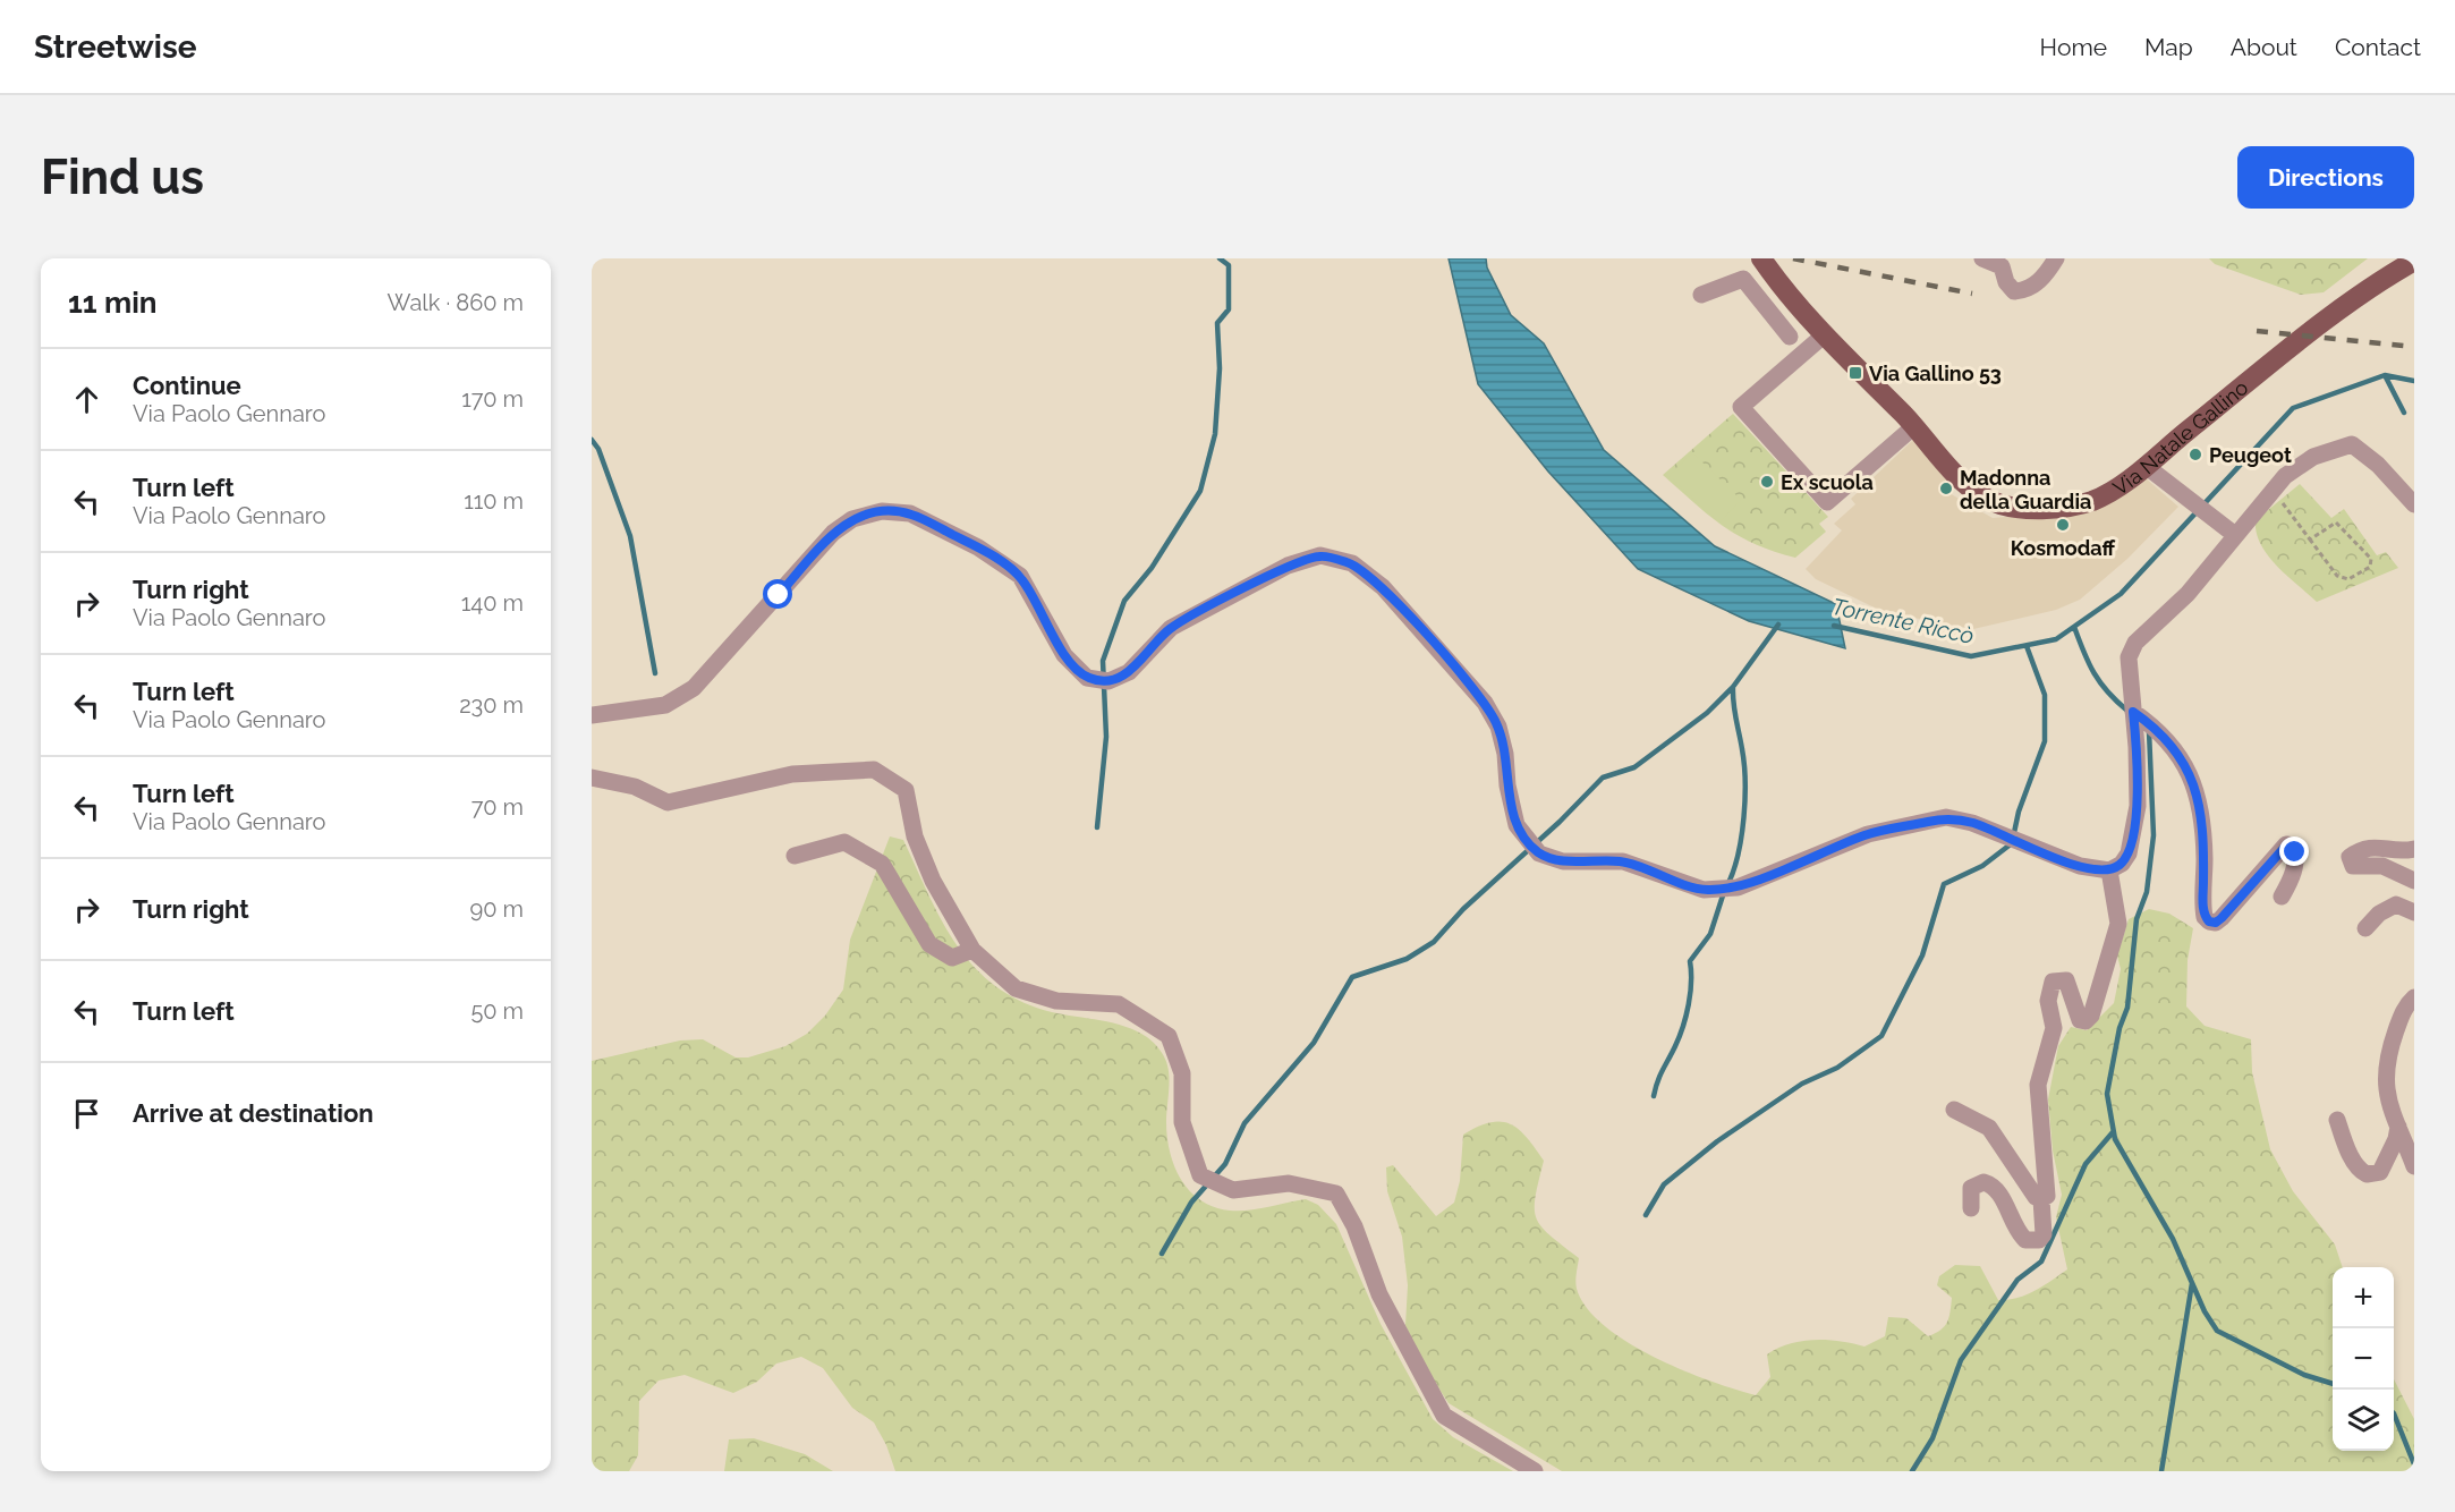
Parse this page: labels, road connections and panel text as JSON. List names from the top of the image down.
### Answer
{
  "streets": {
    "main road": ["Via Natale Gallino"]
  },
  "water": ["Torrente Riccò"],
  "places": {
    "transit": ["Via Gallino 53"],
    "other": [
      "Peugeot",
      "Ex scuola",
      "Madonna della Guardia",
      "Kosmodaff"
    ]
  },
  "page": {
    "header": "Streetwise",
    "nav": [
      "Home",
      "Map",
      "About",
      "Contact"
    ],
    "buttons": "Directions",
    "title": "Find us",
    "heading": ["11 min", "Walk · 860 m"],
    "list": [
      ["Continue", "Via Paolo Gennaro", "170 m"],
      ["Turn left", "Via Paolo Gennaro", "110 m"],
      ["Turn right", "Via Paolo Gennaro", "140 m"],
      ["Turn left", "Via Paolo Gennaro", "230 m"],
      ["Turn left", "Via Paolo Gennaro", "70 m"],
      ["Turn right", "90 m"],
      ["Turn left", "50 m"],
      "Arrive at destination"
    ],
    "map_buttons": ["+", "−"]
  }
}
